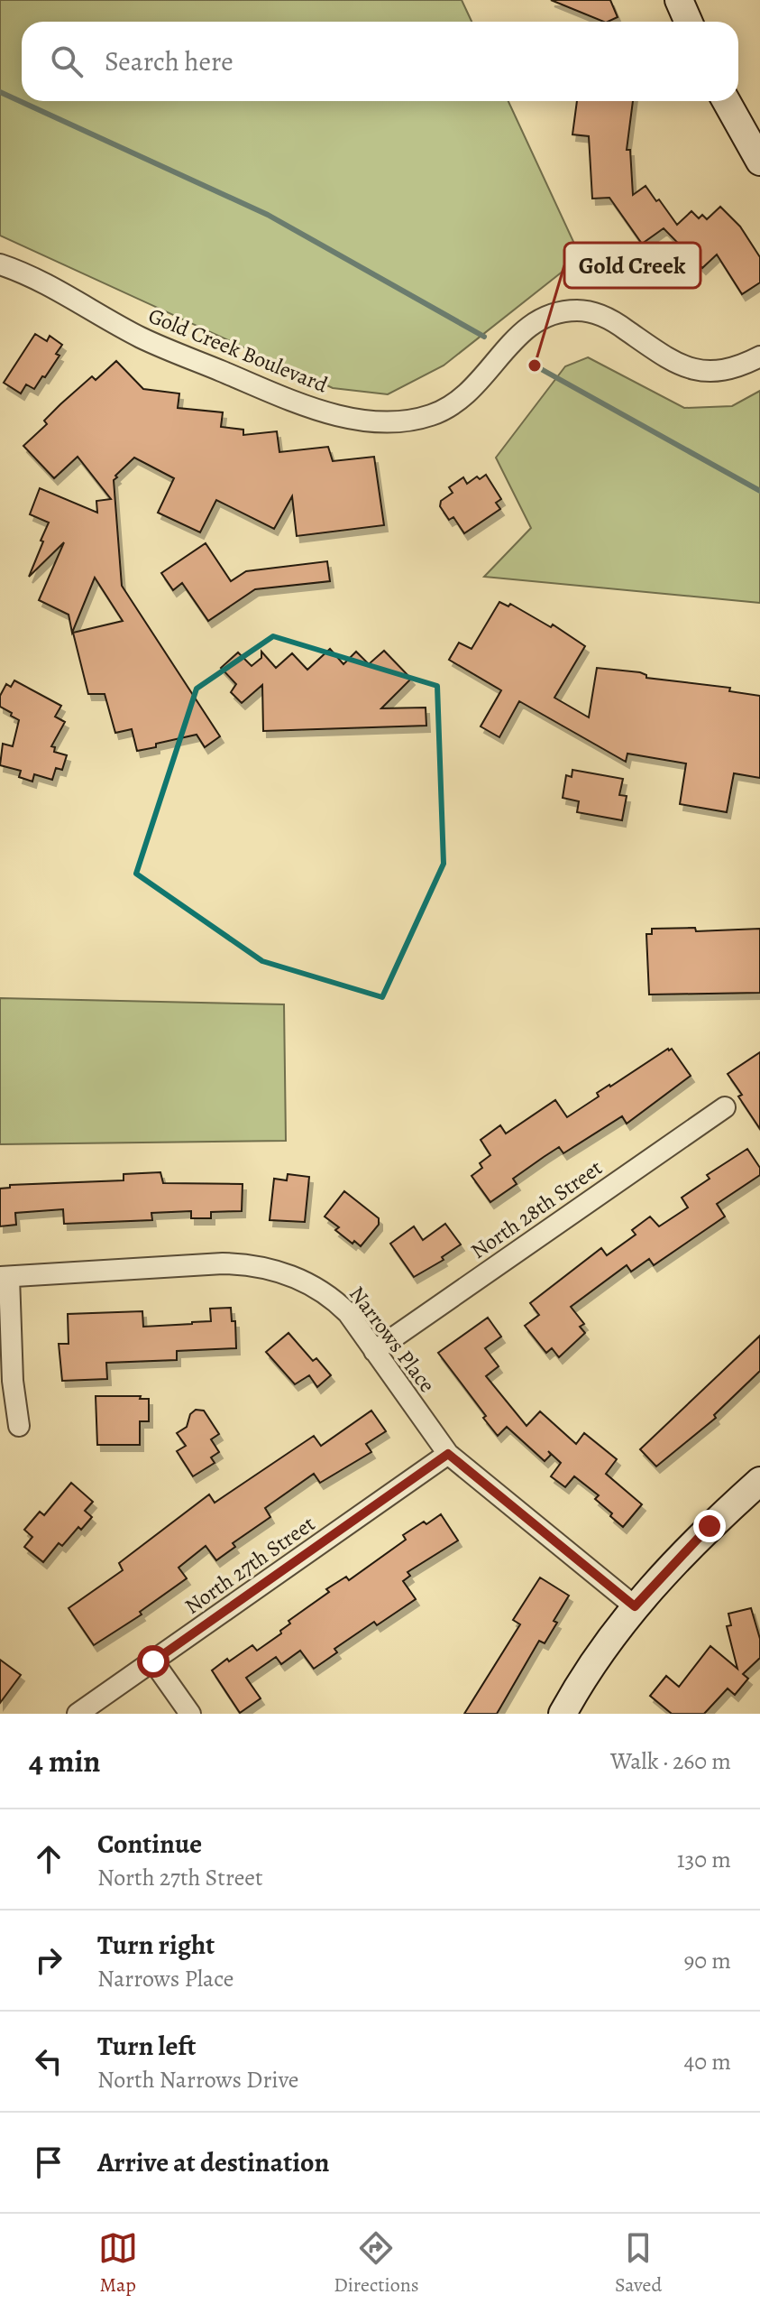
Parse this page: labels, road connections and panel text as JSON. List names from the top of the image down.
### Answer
{
  "streets": {
    "street": [
      "Gold Creek Boulevard",
      "North 28th Street",
      "Narrows Place",
      "North 27th Street"
    ]
  },
  "crossings": [
    ["North 28th Street", "Narrows Place"],
    ["Narrows Place", "North 27th Street"]
  ],
  "places": ["Gold Creek"],
  "page": {
    "search": "Search here",
    "heading": ["4 min", "Walk · 260 m"],
    "list": [
      ["Continue", "North 27th Street", "130 m"],
      ["Turn right", "Narrows Place", "90 m"],
      ["Turn left", "North Narrows Drive", "40 m"],
      "Arrive at destination"
    ],
    "nav": ["Map", "Directions", "Saved"]
  }
}
